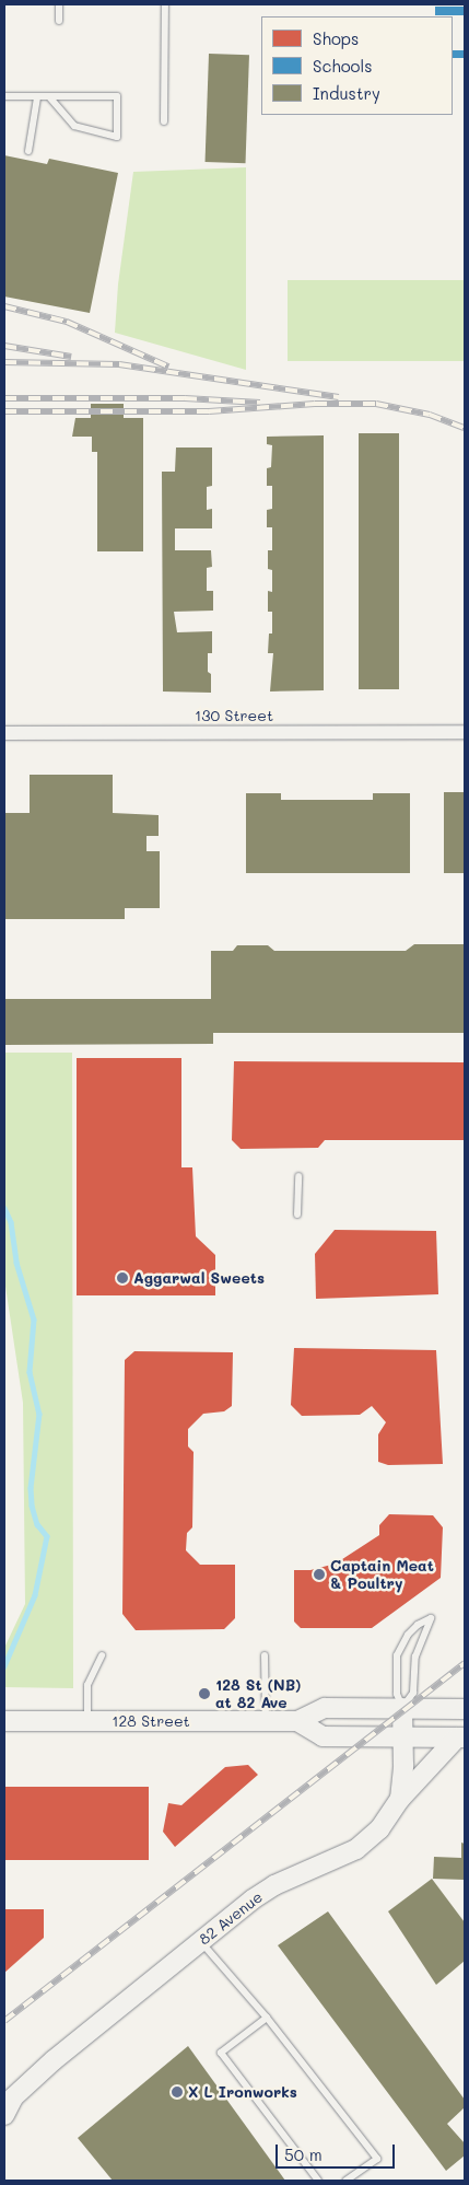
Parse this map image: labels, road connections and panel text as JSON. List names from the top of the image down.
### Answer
{
  "streets": {
    "main road": ["128 Street", "82 Avenue"],
    "street": ["130 Street"]
  },
  "crossings": [
    ["128 Street", "82 Avenue"]
  ],
  "places": [
    "Aggarwal Sweets",
    "Captain Meat & Poultry",
    "128 St (NB) at 82 Ave",
    "X L Ironworks"
  ],
  "legend": ["Shops", "Schools", "Industry"],
  "scale_bar": "50 m"
}
